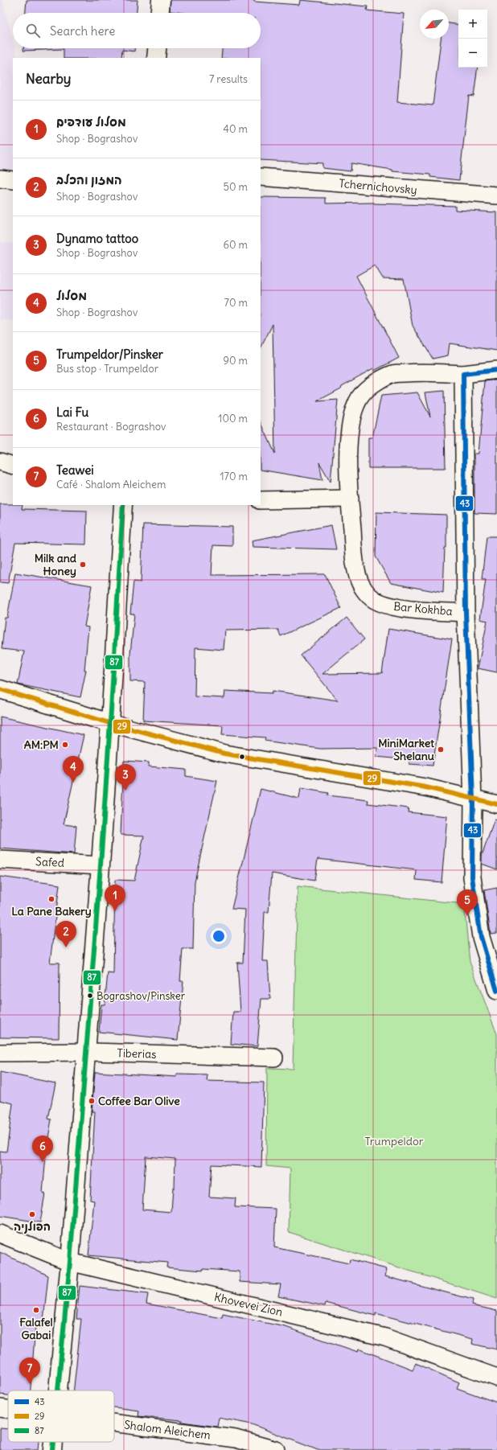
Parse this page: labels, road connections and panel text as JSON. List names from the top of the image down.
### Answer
{
  "streets": {
    "street": [
      "Tchernichovsky",
      "Bar Kokhba",
      "Safed",
      "Tiberias",
      "Khovevei Zion",
      "Shalom Aleichem"
    ]
  },
  "parks": ["Trumpeldor"],
  "places": [
    "Milk and Honey",
    "AM:PM",
    "MiniMarket Shelanu",
    "La Pane Bakery",
    "Bograshov/Pinsker",
    "Coffee Bar Olive",
    "הפולניה",
    "Falafel Gabai"
  ],
  "lines": ["transit line 43", "transit line 87", "transit line 29"],
  "legend": ["43", "29", "87"],
  "north": "bottom left",
  "page": {
    "map_buttons": ["+", "−"],
    "search": "Search here",
    "heading": ["Nearby", "7 results"],
    "list": [
      {
        "mark": "1",
        "name": "מסלול עודפים",
        "note": "Shop · Bograshov",
        "value": "40 m"
      },
      {
        "mark": "2",
        "name": "המזון והכלב",
        "note": "Shop · Bograshov",
        "value": "50 m"
      },
      {
        "mark": "3",
        "name": "Dynamo tattoo",
        "note": "Shop · Bograshov",
        "value": "60 m"
      },
      {
        "mark": "4",
        "name": "מסלול",
        "note": "Shop · Bograshov",
        "value": "70 m"
      },
      {
        "mark": "5",
        "name": "Trumpeldor/Pinsker",
        "note": "Bus stop · Trumpeldor",
        "value": "90 m"
      },
      {
        "mark": "6",
        "name": "Lai Fu",
        "note": "Restaurant · Bograshov",
        "value": "100 m"
      },
      {
        "mark": "7",
        "name": "Teawei",
        "note": "Café · Shalom Aleichem",
        "value": "170 m"
      }
    ],
    "pins": [
      "4",
      "3",
      "1",
      "5",
      "2",
      "6",
      "7"
    ]
  }
}
